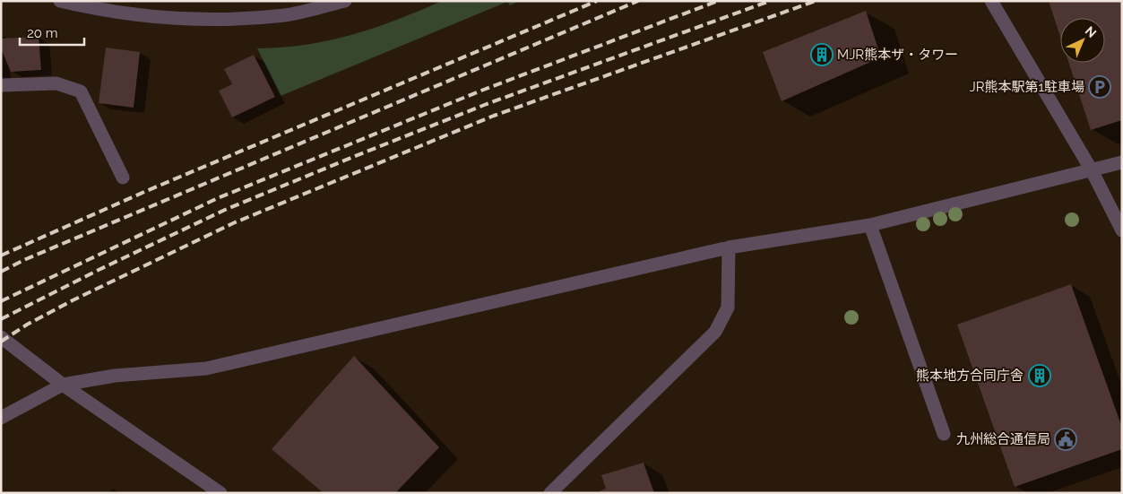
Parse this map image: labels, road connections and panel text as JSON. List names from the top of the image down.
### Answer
{
  "places": {
    "building": ["MJR熊本ザ・タワー", "熊本地方合同庁舎"],
    "parking": ["JR熊本駅第1駐車場"],
    "public building": ["九州総合通信局"]
  },
  "scale_bar": "20 m",
  "north": "top right"
}
